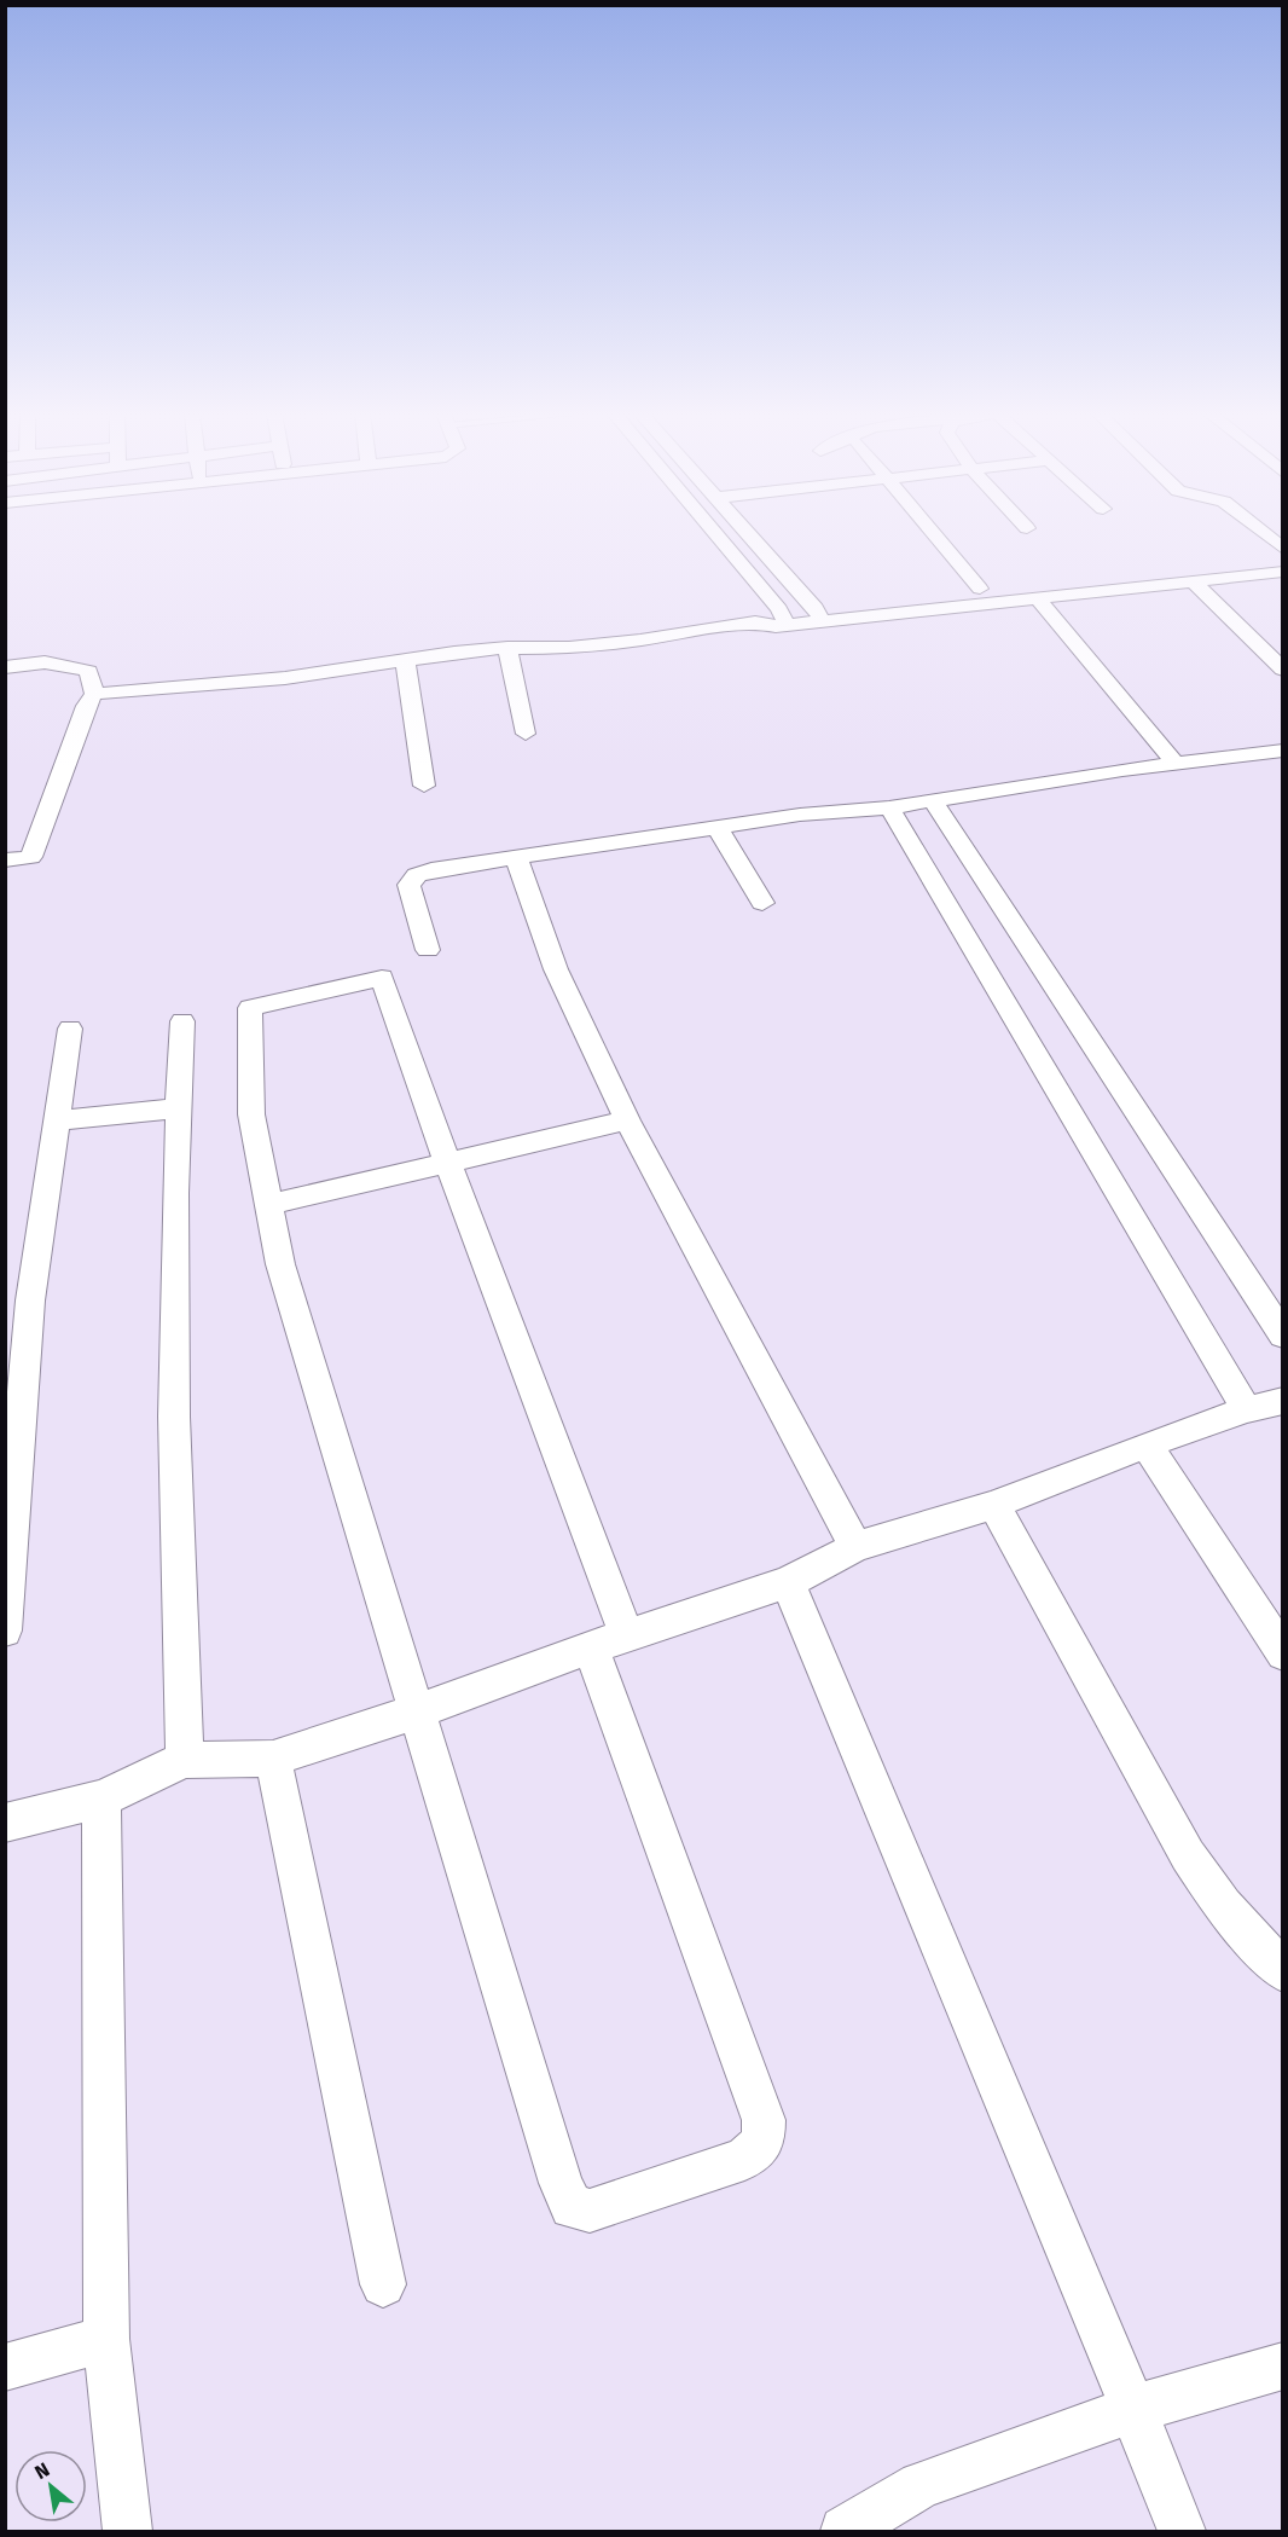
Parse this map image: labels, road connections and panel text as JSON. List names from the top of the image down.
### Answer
{
  "north": "top left"
}
